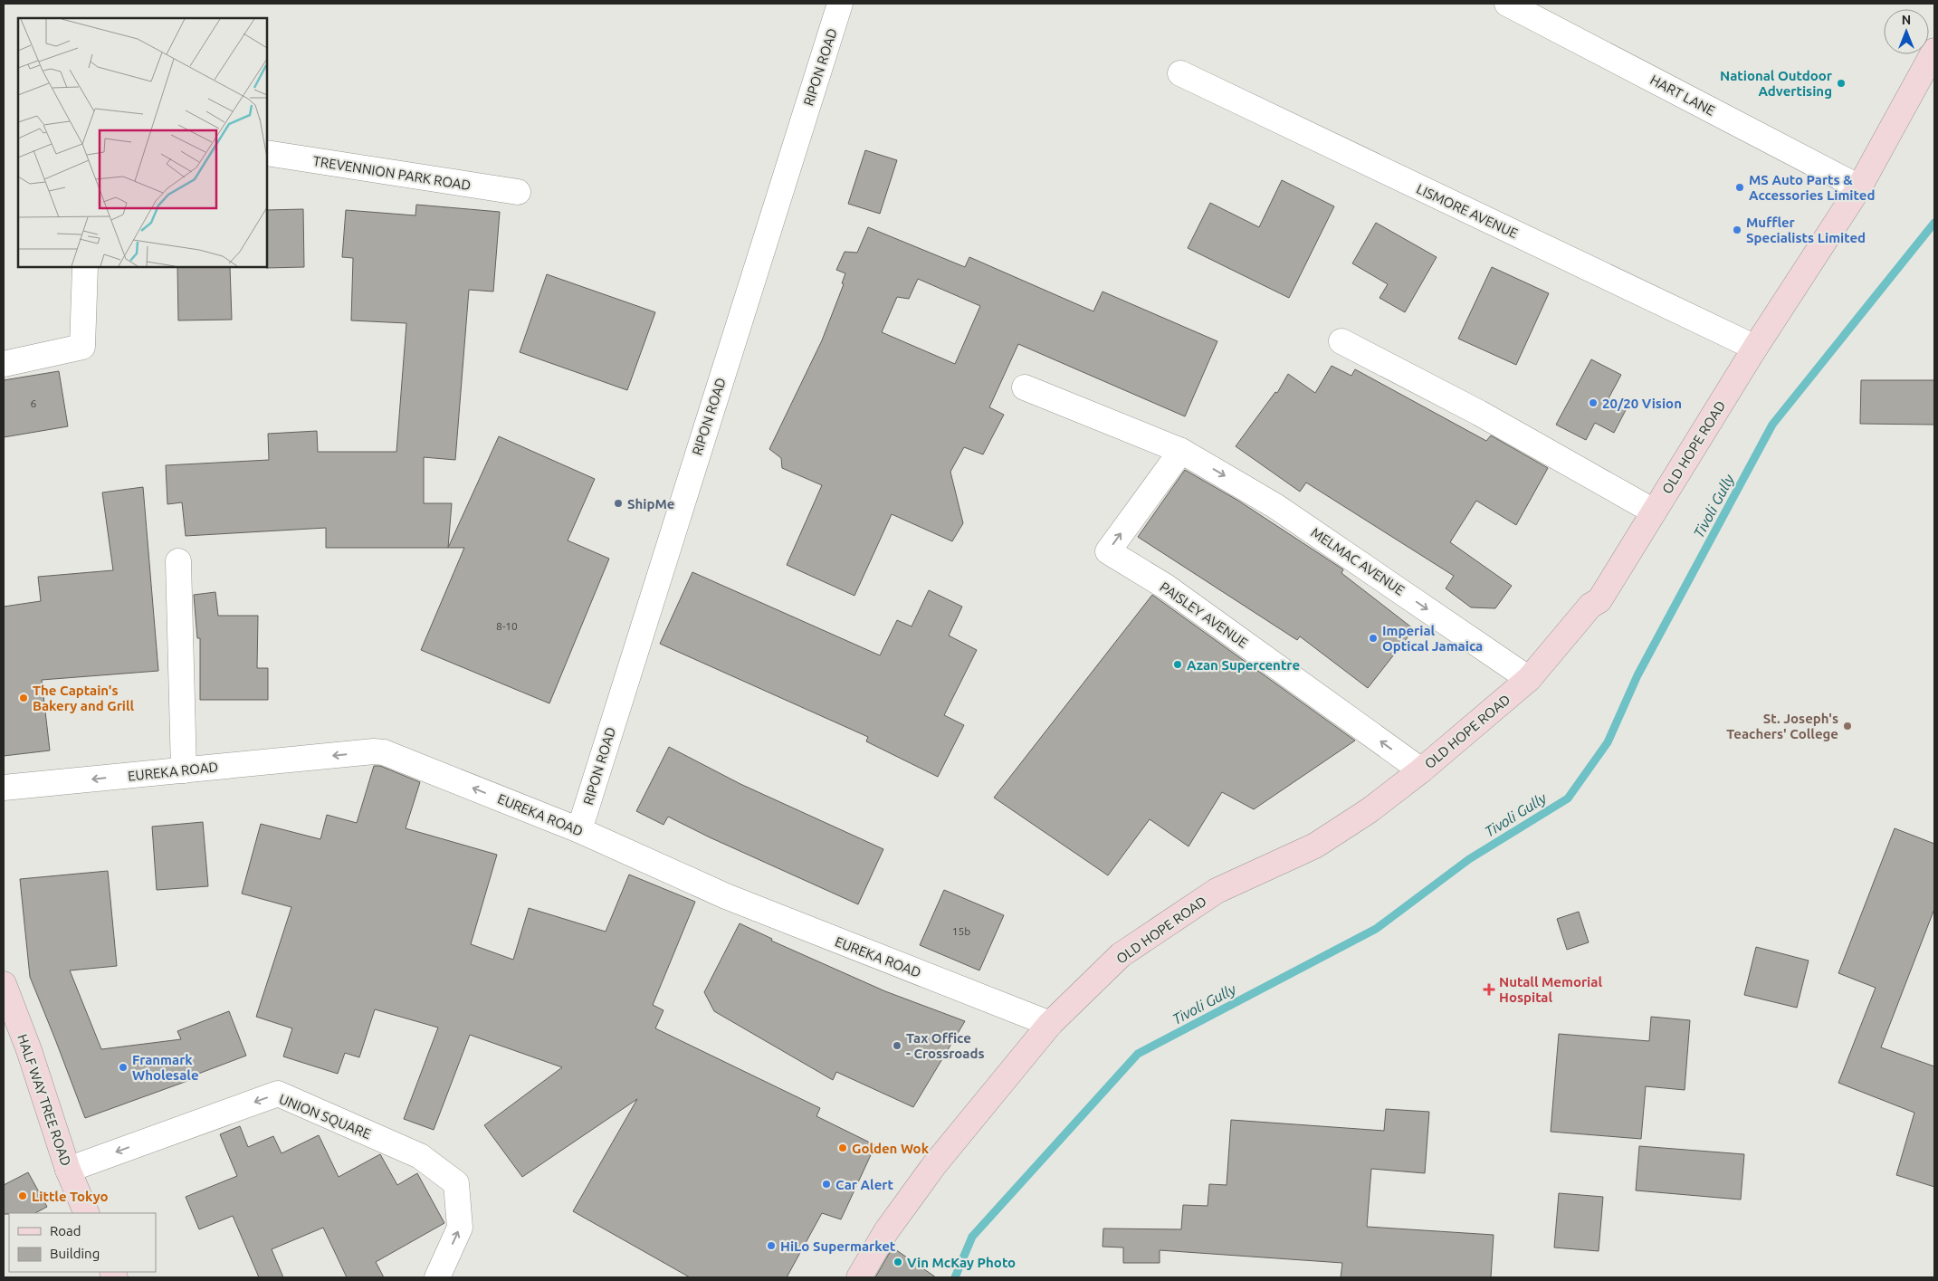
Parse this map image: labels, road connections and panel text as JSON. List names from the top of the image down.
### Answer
{
  "streets": {
    "main road": ["OLD HOPE ROAD", "HALF WAY TREE ROAD"],
    "street": [
      "RIPON ROAD",
      "HART LANE",
      "TREVENNION PARK ROAD",
      "LISMORE AVENUE",
      "MELMAC AVENUE",
      "PAISLEY AVENUE",
      "EUREKA ROAD",
      "UNION SQUARE"
    ]
  },
  "crossings": [
    ["RIPON ROAD", "EUREKA ROAD"],
    ["HART LANE", "OLD HOPE ROAD"],
    ["LISMORE AVENUE", "OLD HOPE ROAD"],
    ["OLD HOPE ROAD", "MELMAC AVENUE"],
    ["OLD HOPE ROAD", "PAISLEY AVENUE"],
    ["OLD HOPE ROAD", "EUREKA ROAD"],
    ["MELMAC AVENUE", "PAISLEY AVENUE"],
    ["HALF WAY TREE ROAD", "UNION SQUARE"]
  ],
  "one_way": ["EUREKA ROAD"],
  "water": ["Tivoli Gully"],
  "places": {
    "other": [
      "National Outdoor Advertising",
      "MS Auto Parts & Accessories Limited",
      "Muffler Specialists Limited",
      "20/20 Vision",
      "ShipMe",
      "Imperial Optical Jamaica",
      "Azan Supercentre",
      "The Captain's Bakery and Grill",
      "St. Joseph's Teachers' College",
      "Tax Office - Crossroads",
      "Franmark Wholesale",
      "Golden Wok",
      "Car Alert",
      "Little Tokyo",
      "HiLo Supermarket",
      "Vin McKay Photo"
    ],
    "health": ["Nutall Memorial Hospital"]
  },
  "house_numbers": ["6", "8-10", "15b"],
  "legend": ["Road", "Building"],
  "north": "top"
}
